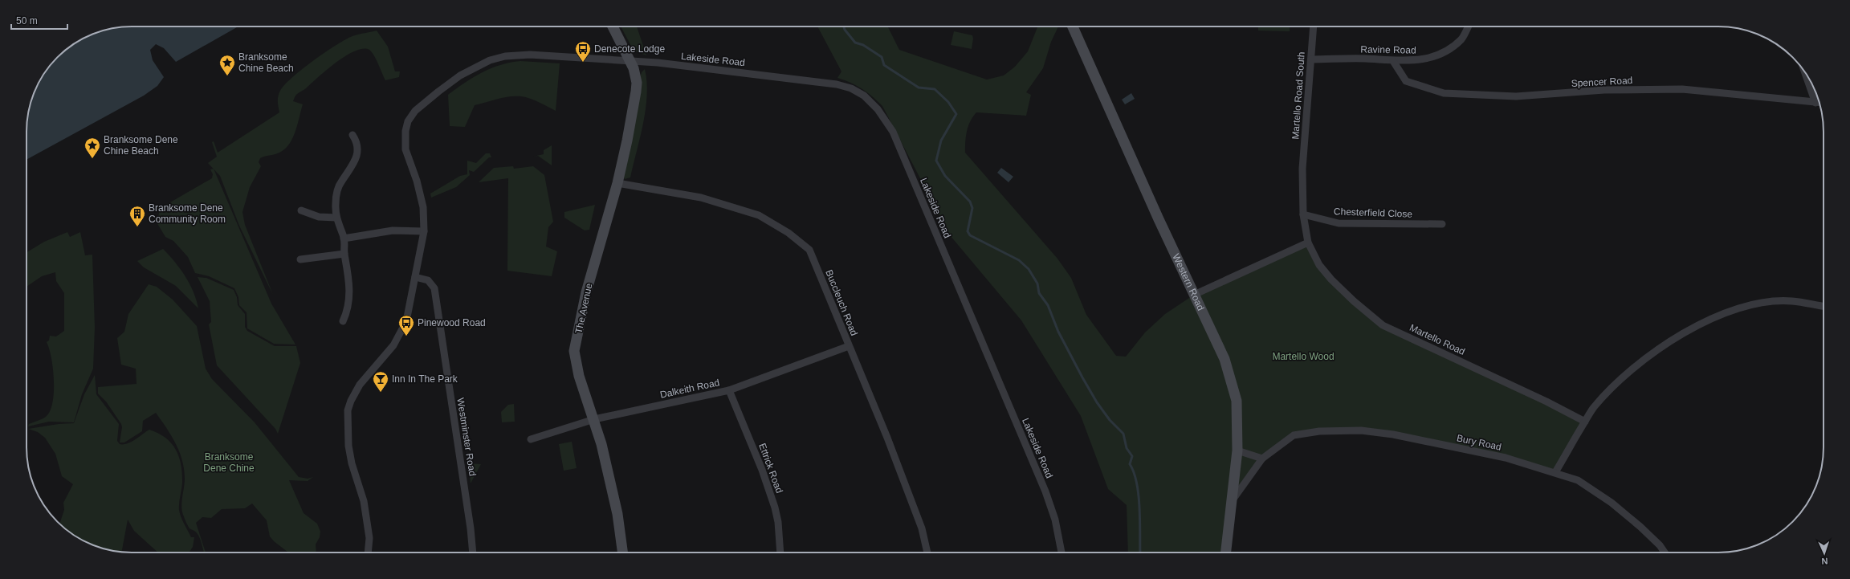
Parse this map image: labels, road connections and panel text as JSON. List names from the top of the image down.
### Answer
{
  "streets": {
    "street": [
      "Ravine Road",
      "Lakeside Road",
      "Spencer Road",
      "Martello Road South",
      "Chesterfield Close",
      "Western Road",
      "Buccleuch Road",
      "The Avenue",
      "Martello Road",
      "Dalkeith Road",
      "Westminster Road",
      "Bury Road",
      "Ettrick Road"
    ]
  },
  "crossings": [
    ["Ravine Road", "Spencer Road"],
    ["Ravine Road", "Martello Road South"],
    ["Lakeside Road", "The Avenue"],
    ["Martello Road South", "Martello Road"],
    ["Chesterfield Close", "Martello Road"],
    ["Western Road", "Bury Road"],
    ["Buccleuch Road", "The Avenue"],
    ["Buccleuch Road", "Dalkeith Road"],
    ["The Avenue", "Dalkeith Road"],
    ["Dalkeith Road", "Ettrick Road"]
  ],
  "parks": ["Martello Wood", "Branksome Dene Chine"],
  "places": {
    "bus stop": ["Denecote Lodge", "Pinewood Road"],
    "place": ["Branksome Chine Beach", "Branksome Dene Chine Beach"],
    "building": ["Branksome Dene Community Room"],
    "bar": ["Inn In The Park"]
  },
  "scale_bar": "50 m",
  "north": "bottom"
}
